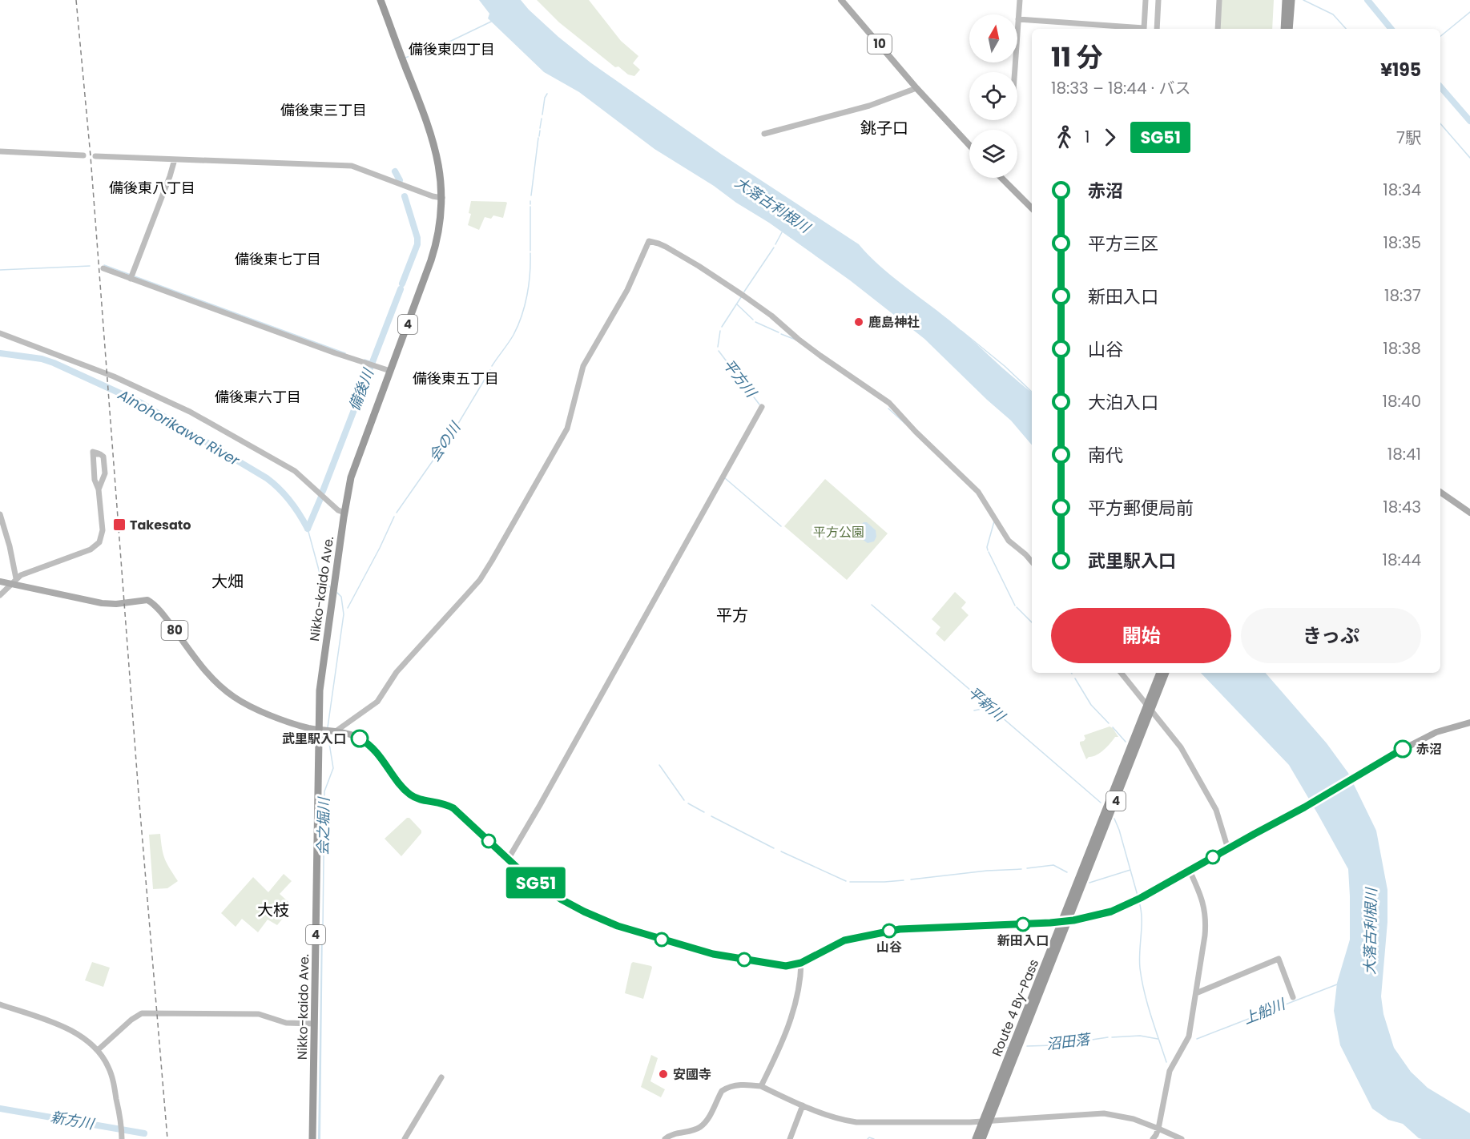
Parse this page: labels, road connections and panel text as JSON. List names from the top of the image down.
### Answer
{
  "streets": {
    "highway": ["4", "Nikko-kaido Ave.", "Route 4 By-Pass"],
    "main road": ["10", "80"]
  },
  "crossings": [
    ["Nikko-kaido Ave.", "80"],
    ["80", "Route 4 By-Pass"]
  ],
  "districts": [
    "備後東四丁目",
    "備後東三丁目",
    "銚子口",
    "備後東八丁目",
    "備後東七丁目",
    "備後東五丁目",
    "備後東六丁目",
    "大畑",
    "平方",
    "大枝"
  ],
  "water": [
    "大落古利根川",
    "平方川",
    "備後川",
    "Ainohorikawa River",
    "会の川",
    "平新川",
    "会之堀川",
    "上船川",
    "沼田落",
    "新方川"
  ],
  "parks": ["平方公園"],
  "places": {
    "other": [
      "鹿島神社",
      "武里駅入口",
      "赤沼",
      "新田入口",
      "山谷",
      "安國寺"
    ],
    "transit": ["Takesato"]
  },
  "lines": ["bus line SG51"],
  "north": "top",
  "page": {
    "on_map": "SG51",
    "heading": ["11 分", "18:33 – 18:44 · バス", "¥195"],
    "legs": ["1", "SG51", "7駅"],
    "list": [
      {
        "name": "赤沼",
        "value": "18:34"
      },
      {
        "name": "平方三区",
        "value": "18:35"
      },
      {
        "name": "新田入口",
        "value": "18:37"
      },
      {
        "name": "山谷",
        "value": "18:38"
      },
      {
        "name": "大泊入口",
        "value": "18:40"
      },
      {
        "name": "南代",
        "value": "18:41"
      },
      {
        "name": "平方郵便局前",
        "value": "18:43"
      },
      {
        "name": "武里駅入口",
        "value": "18:44"
      }
    ],
    "buttons": ["開始", "きっぷ"]
  }
}
